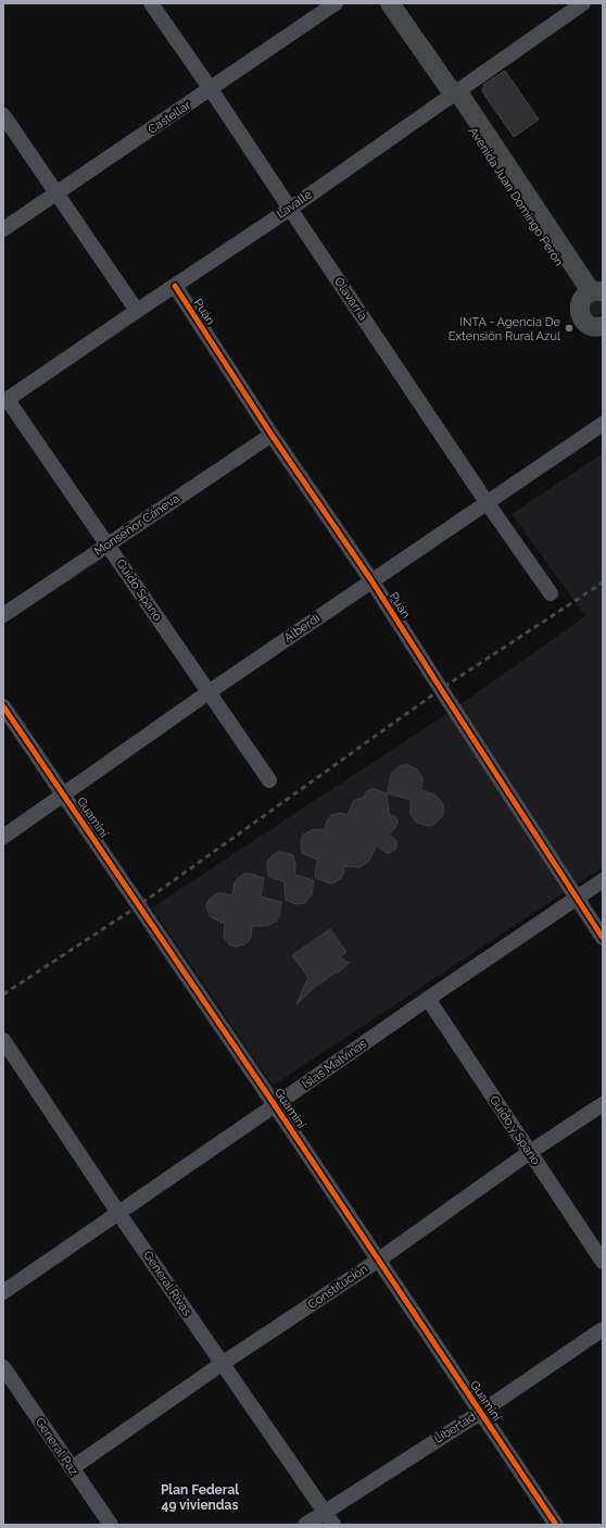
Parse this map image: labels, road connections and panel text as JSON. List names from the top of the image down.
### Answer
{
  "streets": {
    "main road": ["Avenida Juan Domingo Perón"],
    "street": [
      "Castellar",
      "Lavalle",
      "Olavarría",
      "Puán",
      "Monseñor Cáneva",
      "Guido Spano",
      "Alberdi",
      "Guaminí",
      "Islas Malvinas",
      "Guido y Spano",
      "General Rivas",
      "Constitución",
      "Libertad",
      "General Paz"
    ]
  },
  "crossings": [
    ["Castellar", "Olavarría"],
    ["Avenida Juan Domingo Perón", "Lavalle"],
    ["Lavalle", "Olavarría"],
    ["Lavalle", "Puán"],
    ["Lavalle", "Guido Spano"],
    ["Olavarría", "Alberdi"],
    ["Puán", "Monseñor Cáneva"],
    ["Puán", "Alberdi"],
    ["Puán", "Islas Malvinas"],
    ["Monseñor Cáneva", "Guido Spano"],
    ["Guido Spano", "Alberdi"],
    ["Alberdi", "Guaminí"],
    ["Guaminí", "Islas Malvinas"],
    ["Guaminí", "Constitución"],
    ["Guaminí", "Libertad"],
    ["Islas Malvinas", "Guido y Spano"],
    ["Islas Malvinas", "General Rivas"],
    ["Guido y Spano", "Constitución"],
    ["General Rivas", "Constitución"],
    ["General Rivas", "Libertad"],
    ["Constitución", "General Paz"]
  ],
  "districts": ["Plan Federal 49 viviendas"],
  "places": ["INTA - Agencia De Extensión Rural Azul"]
}
